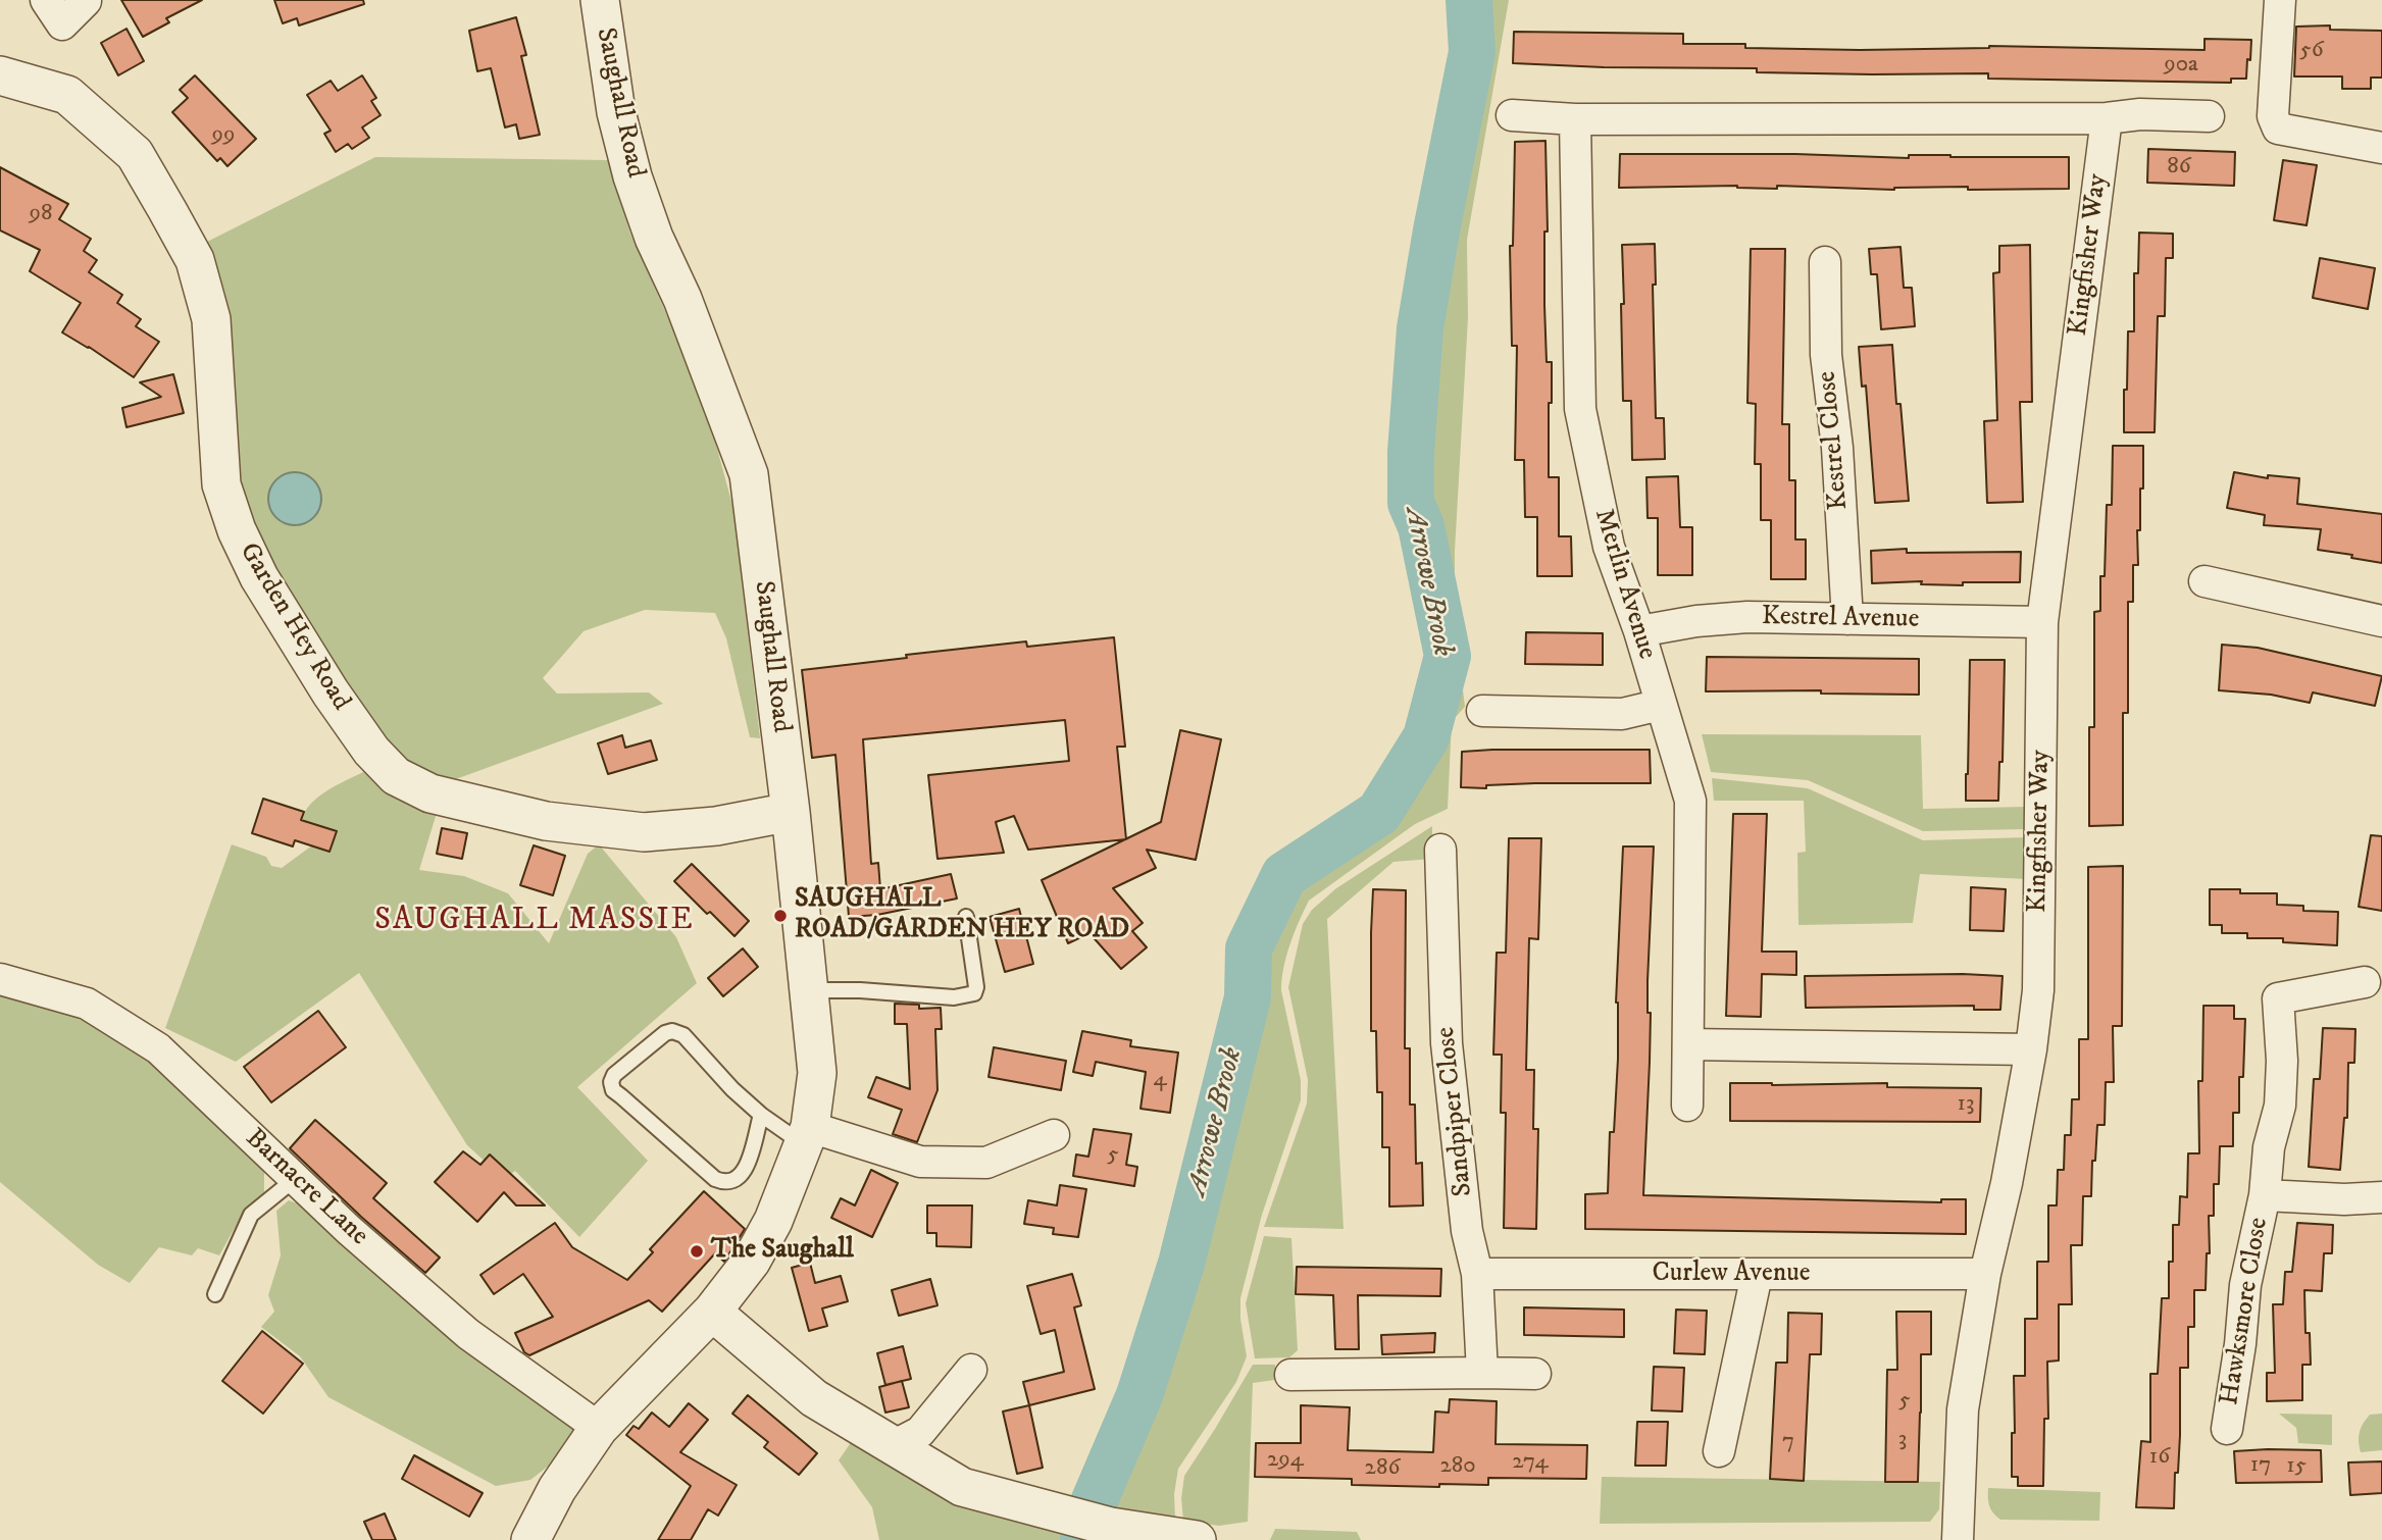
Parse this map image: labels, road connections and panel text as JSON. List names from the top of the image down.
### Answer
{
  "streets": {
    "street": [
      "Saughall Road",
      "Kingfisher Way",
      "Kestrel Close",
      "Merlin Avenue",
      "Kestrel Avenue",
      "Garden Hey Road",
      "Sandpiper Close",
      "Barnacre Lane",
      "Curlew Avenue",
      "Hawksmore Close"
    ]
  },
  "crossings": [
    ["Saughall Road", "Garden Hey Road"],
    ["Saughall Road", "Barnacre Lane"],
    ["Kingfisher Way", "Kestrel Avenue"],
    ["Kingfisher Way", "Curlew Avenue"],
    ["Kestrel Close", "Kestrel Avenue"],
    ["Merlin Avenue", "Kestrel Avenue"],
    ["Sandpiper Close", "Curlew Avenue"]
  ],
  "districts": ["SAUGHALL MASSIE"],
  "water": ["Arrowe Brook"],
  "places": ["SAUGHALL ROAD/GARDEN HEY ROAD", "The Saughall"],
  "house_numbers": [
    "56",
    "90a",
    "99",
    "86",
    "98",
    "4",
    "13",
    "5",
    "5",
    "3",
    "7",
    "16",
    "294",
    "274",
    "17",
    "280",
    "15",
    "286"
  ]
}
